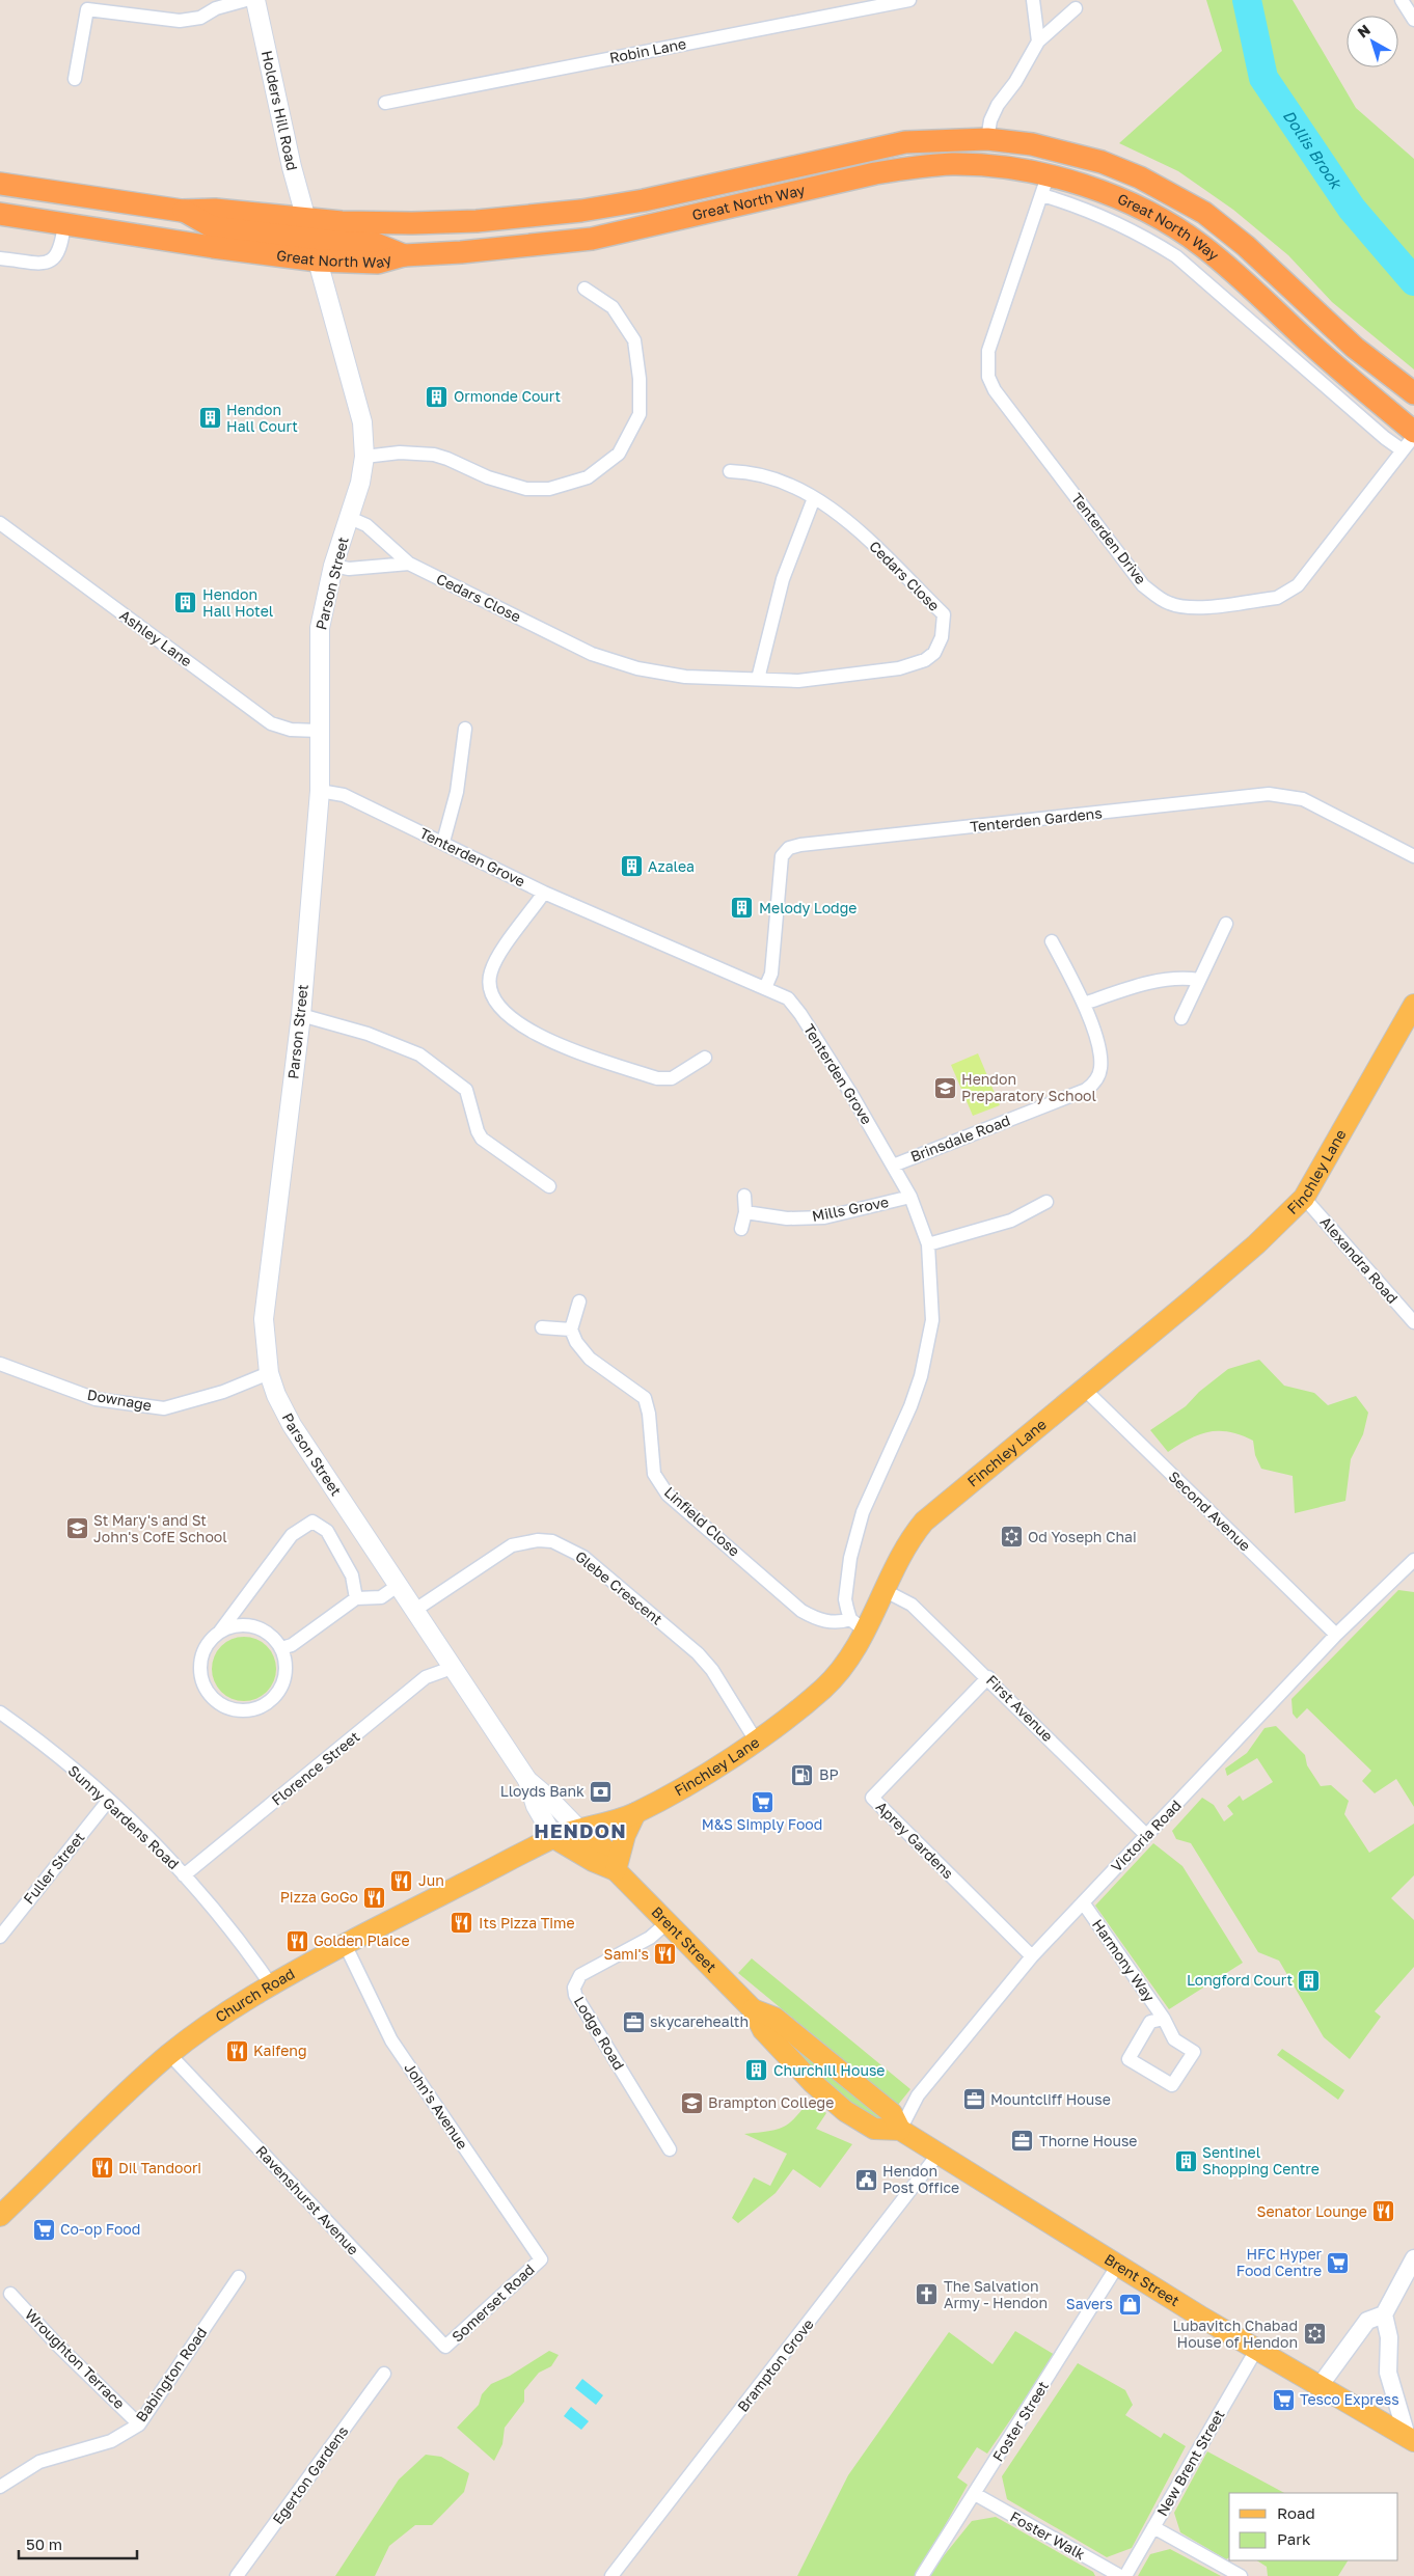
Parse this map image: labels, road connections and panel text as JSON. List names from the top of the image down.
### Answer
{
  "streets": {
    "highway": ["Great North Way"],
    "main road": [
      "Holders Hill Road",
      "Parson Street",
      "Finchley Lane",
      "Brent Street",
      "Church Road"
    ],
    "street": [
      "Robin Lane",
      "Tenterden Drive",
      "Cedars Close",
      "Ashley Lane",
      "Tenterden Gardens",
      "Tenterden Grove",
      "Brinsdale Road",
      "Mills Grove",
      "Alexandra Road",
      "Downage",
      "Second Avenue",
      "Linfield Close",
      "Glebe Crescent",
      "First Avenue",
      "Florence Street",
      "Sunny Gardens Road",
      "Victoria Road",
      "Aprey Gardens",
      "Fuller Street",
      "Harmony Way",
      "Lodge Road",
      "John's Avenue",
      "Ravenshurst Avenue",
      "Somerset Road",
      "Wroughton Terrace",
      "Brampton Grove",
      "Babington Road",
      "Foster Street",
      "New Brent Street",
      "Egerton Gardens",
      "Foster Walk"
    ]
  },
  "crossings": [
    ["Holders Hill Road", "Great North Way"],
    ["Holders Hill Road", "Parson Street"],
    ["Great North Way", "Tenterden Drive"],
    ["Great North Way", "Parson Street"],
    ["Cedars Close", "Parson Street"],
    ["Parson Street", "Ashley Lane"],
    ["Parson Street", "Tenterden Grove"],
    ["Parson Street", "Finchley Lane"],
    ["Parson Street", "Downage"],
    ["Parson Street", "Glebe Crescent"],
    ["Parson Street", "Florence Street"],
    ["Parson Street", "Brent Street"],
    ["Parson Street", "Church Road"],
    ["Tenterden Gardens", "Tenterden Grove"],
    ["Tenterden Grove", "Brinsdale Road"],
    ["Tenterden Grove", "Finchley Lane"],
    ["Tenterden Grove", "Mills Grove"],
    ["Tenterden Grove", "Linfield Close"],
    ["Finchley Lane", "Alexandra Road"],
    ["Finchley Lane", "Second Avenue"],
    ["Finchley Lane", "Linfield Close"],
    ["Finchley Lane", "Glebe Crescent"],
    ["Finchley Lane", "First Avenue"],
    ["Finchley Lane", "Brent Street"],
    ["Finchley Lane", "Church Road"],
    ["Second Avenue", "Victoria Road"],
    ["First Avenue", "Victoria Road"],
    ["First Avenue", "Aprey Gardens"],
    ["Florence Street", "Sunny Gardens Road"],
    ["Sunny Gardens Road", "Fuller Street"],
    ["Sunny Gardens Road", "Church Road"],
    ["Victoria Road", "Aprey Gardens"],
    ["Victoria Road", "Brent Street"],
    ["Victoria Road", "Harmony Way"],
    ["Brent Street", "Church Road"],
    ["Brent Street", "Lodge Road"],
    ["Brent Street", "Brampton Grove"],
    ["Brent Street", "Foster Street"],
    ["Brent Street", "New Brent Street"],
    ["Church Road", "John's Avenue"],
    ["Church Road", "Ravenshurst Avenue"],
    ["John's Avenue", "Somerset Road"],
    ["Ravenshurst Avenue", "Somerset Road"],
    ["Wroughton Terrace", "Babington Road"],
    ["Foster Street", "Foster Walk"]
  ],
  "districts": ["HENDON"],
  "water": ["Dollis Brook"],
  "places": {
    "building": [
      "Ormonde Court",
      "Hendon Hall Court",
      "Hendon Hall Hotel",
      "Azalea",
      "Melody Lodge",
      "Longford Court",
      "Churchill House",
      "Sentinel Shopping Centre"
    ],
    "school or university": ["Hendon Preparatory School", "St Mary's and St John's CofE School", "Brampton College"],
    "synagogue": ["Od Yoseph Chai", "Lubavitch Chabad House of Hendon"],
    "fuel station": ["BP"],
    "bank": ["Lloyds Bank"],
    "supermarket": [
      "M&S Simply Food",
      "Co-op Food",
      "HFC Hyper Food Centre",
      "Tesco Express"
    ],
    "restaurant": [
      "Jun",
      "Pizza GoGo",
      "Its Pizza Time",
      "Golden Plaice",
      "Sami's",
      "Kaifeng",
      "Dil Tandoori",
      "Senator Lounge"
    ],
    "office": ["skycarehealth", "Mountcliff House", "Thorne House"],
    "public building": ["Hendon Post Office"],
    "church": ["The Salvation Army - Hendon"],
    "shop": ["Savers"]
  },
  "legend": ["Road", "Park"],
  "scale_bar": "50 m",
  "north": "top left"
}
